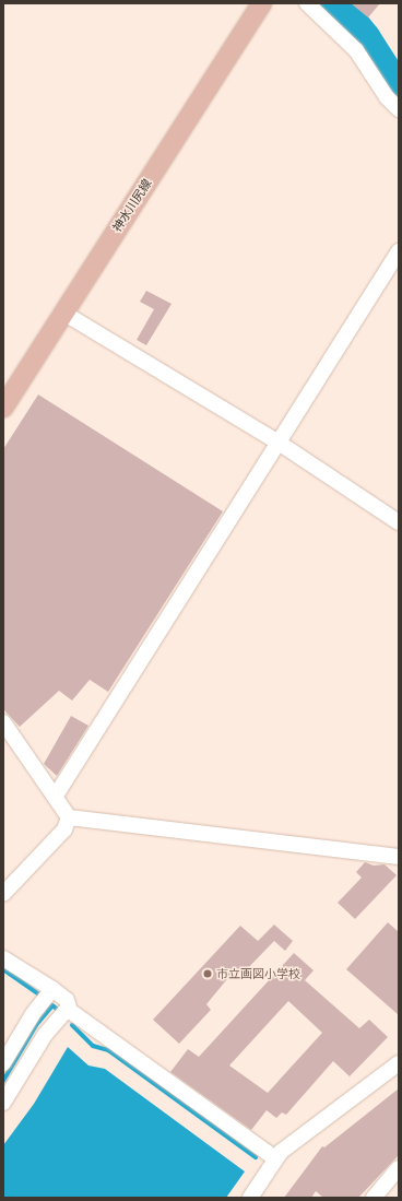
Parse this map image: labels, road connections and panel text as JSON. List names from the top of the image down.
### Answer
{
  "streets": {
    "main road": ["神水川尻線"]
  },
  "places": ["市立画図小学校"]
}
